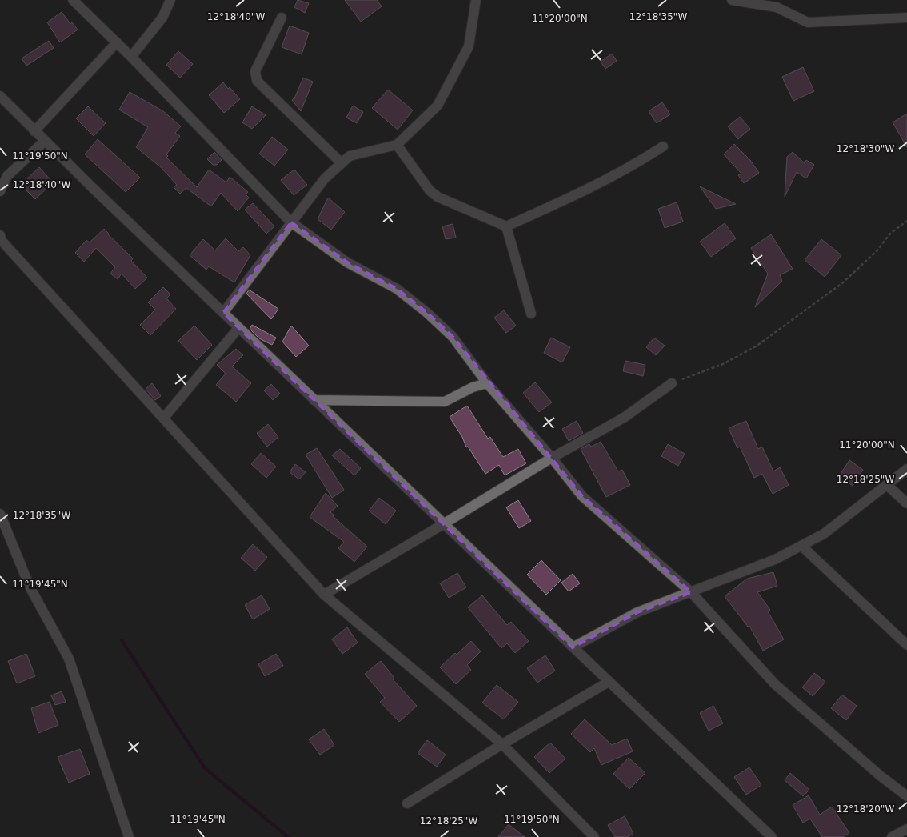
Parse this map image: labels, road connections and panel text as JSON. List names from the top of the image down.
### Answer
{
  "coordinates": [
    "12°18'40\"W",
    "12°18'35\"W",
    "11°20'00\"N",
    "12°18'30\"W",
    "11°19'50\"N",
    "12°18'25\"W",
    "11°19'45\"N",
    "12°18'20\"W"
  ]
}
